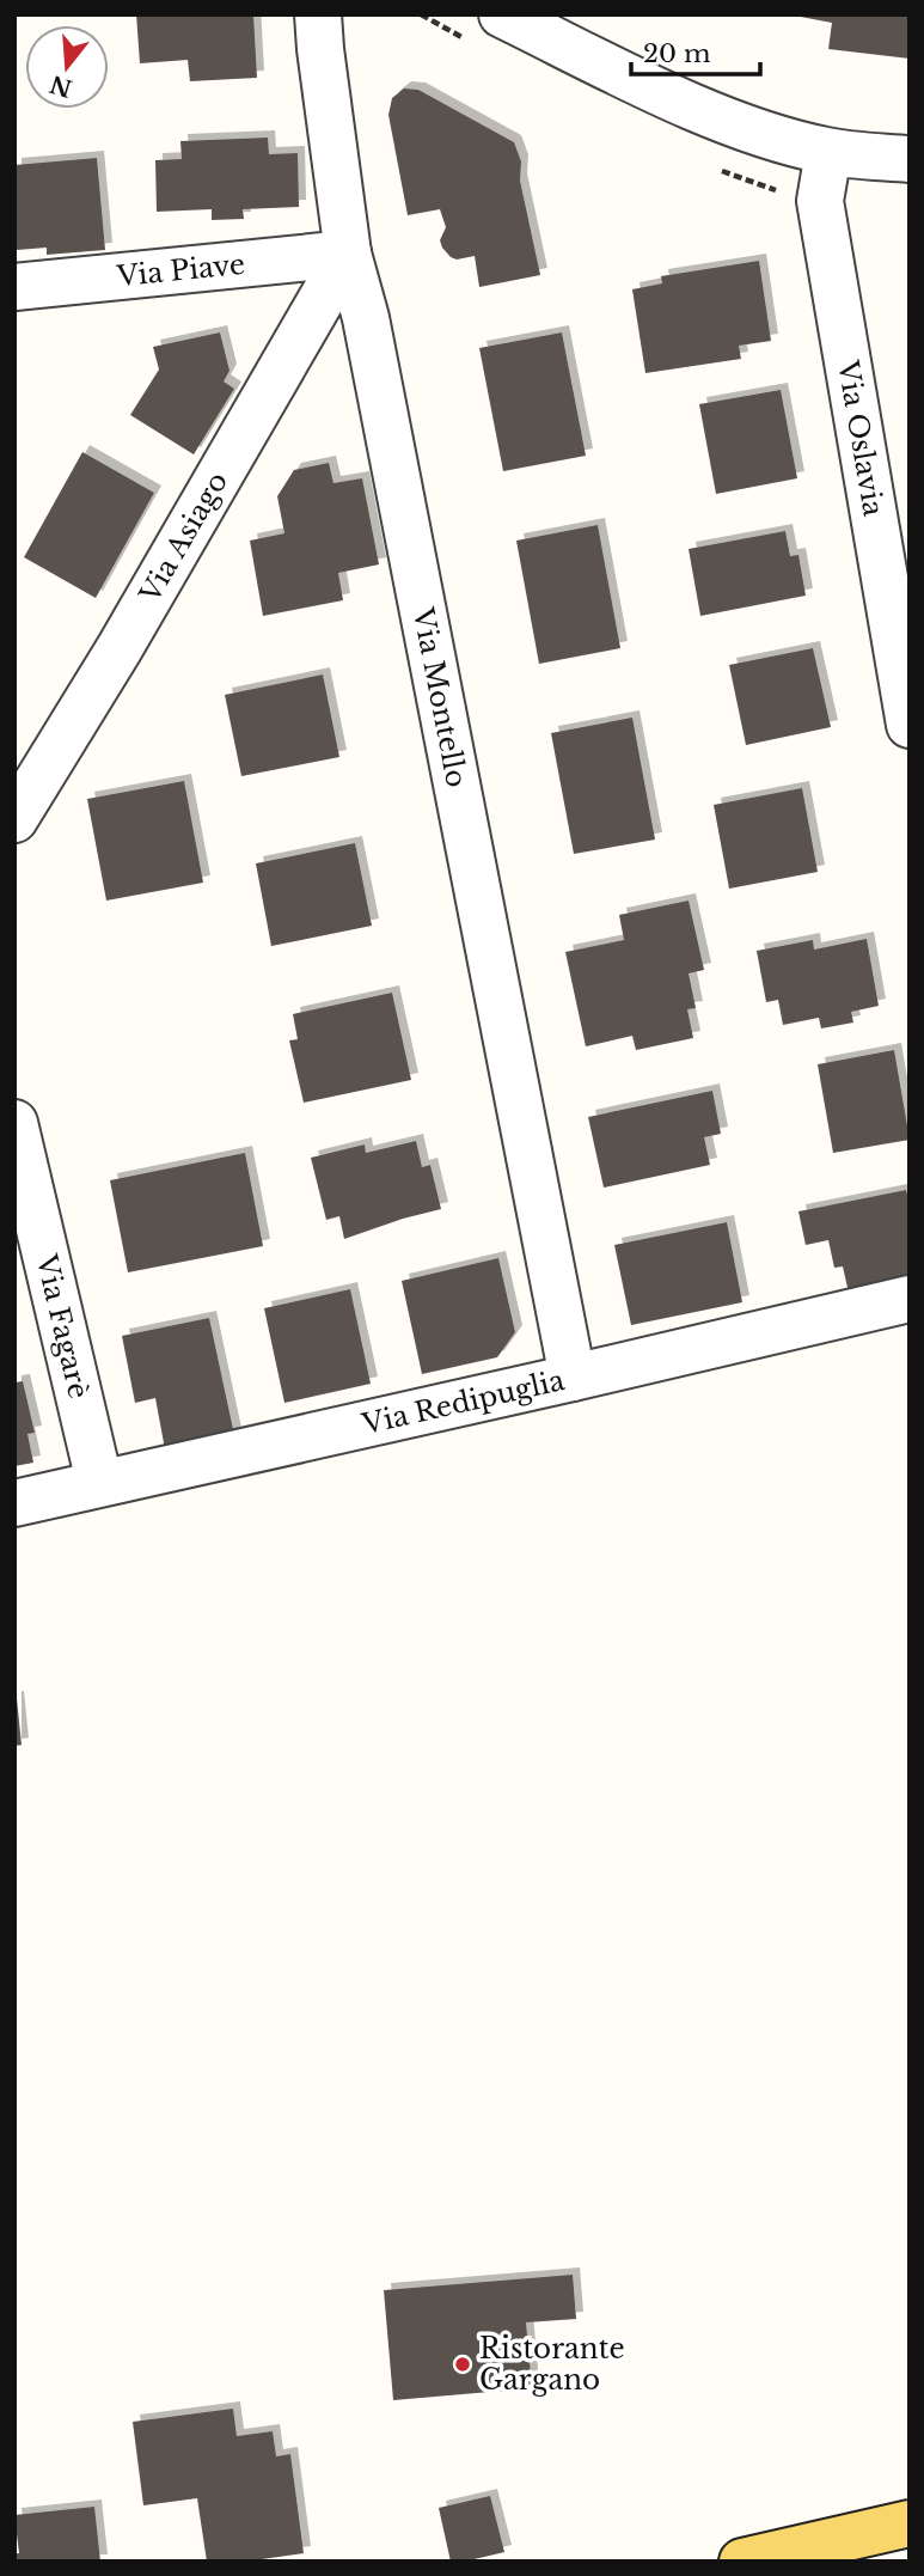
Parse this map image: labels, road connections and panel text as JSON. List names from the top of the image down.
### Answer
{
  "streets": {
    "street": [
      "Via Piave",
      "Via Oslavia",
      "Via Asiago",
      "Via Montello",
      "Via Fagarè",
      "Via Redipuglia"
    ]
  },
  "crossings": [
    ["Via Piave", "Via Asiago"],
    ["Via Piave", "Via Montello"],
    ["Via Asiago", "Via Montello"],
    ["Via Montello", "Via Redipuglia"],
    ["Via Fagarè", "Via Redipuglia"]
  ],
  "places": ["Ristorante Gargano"],
  "scale_bar": "20 m",
  "north": "bottom"
}
